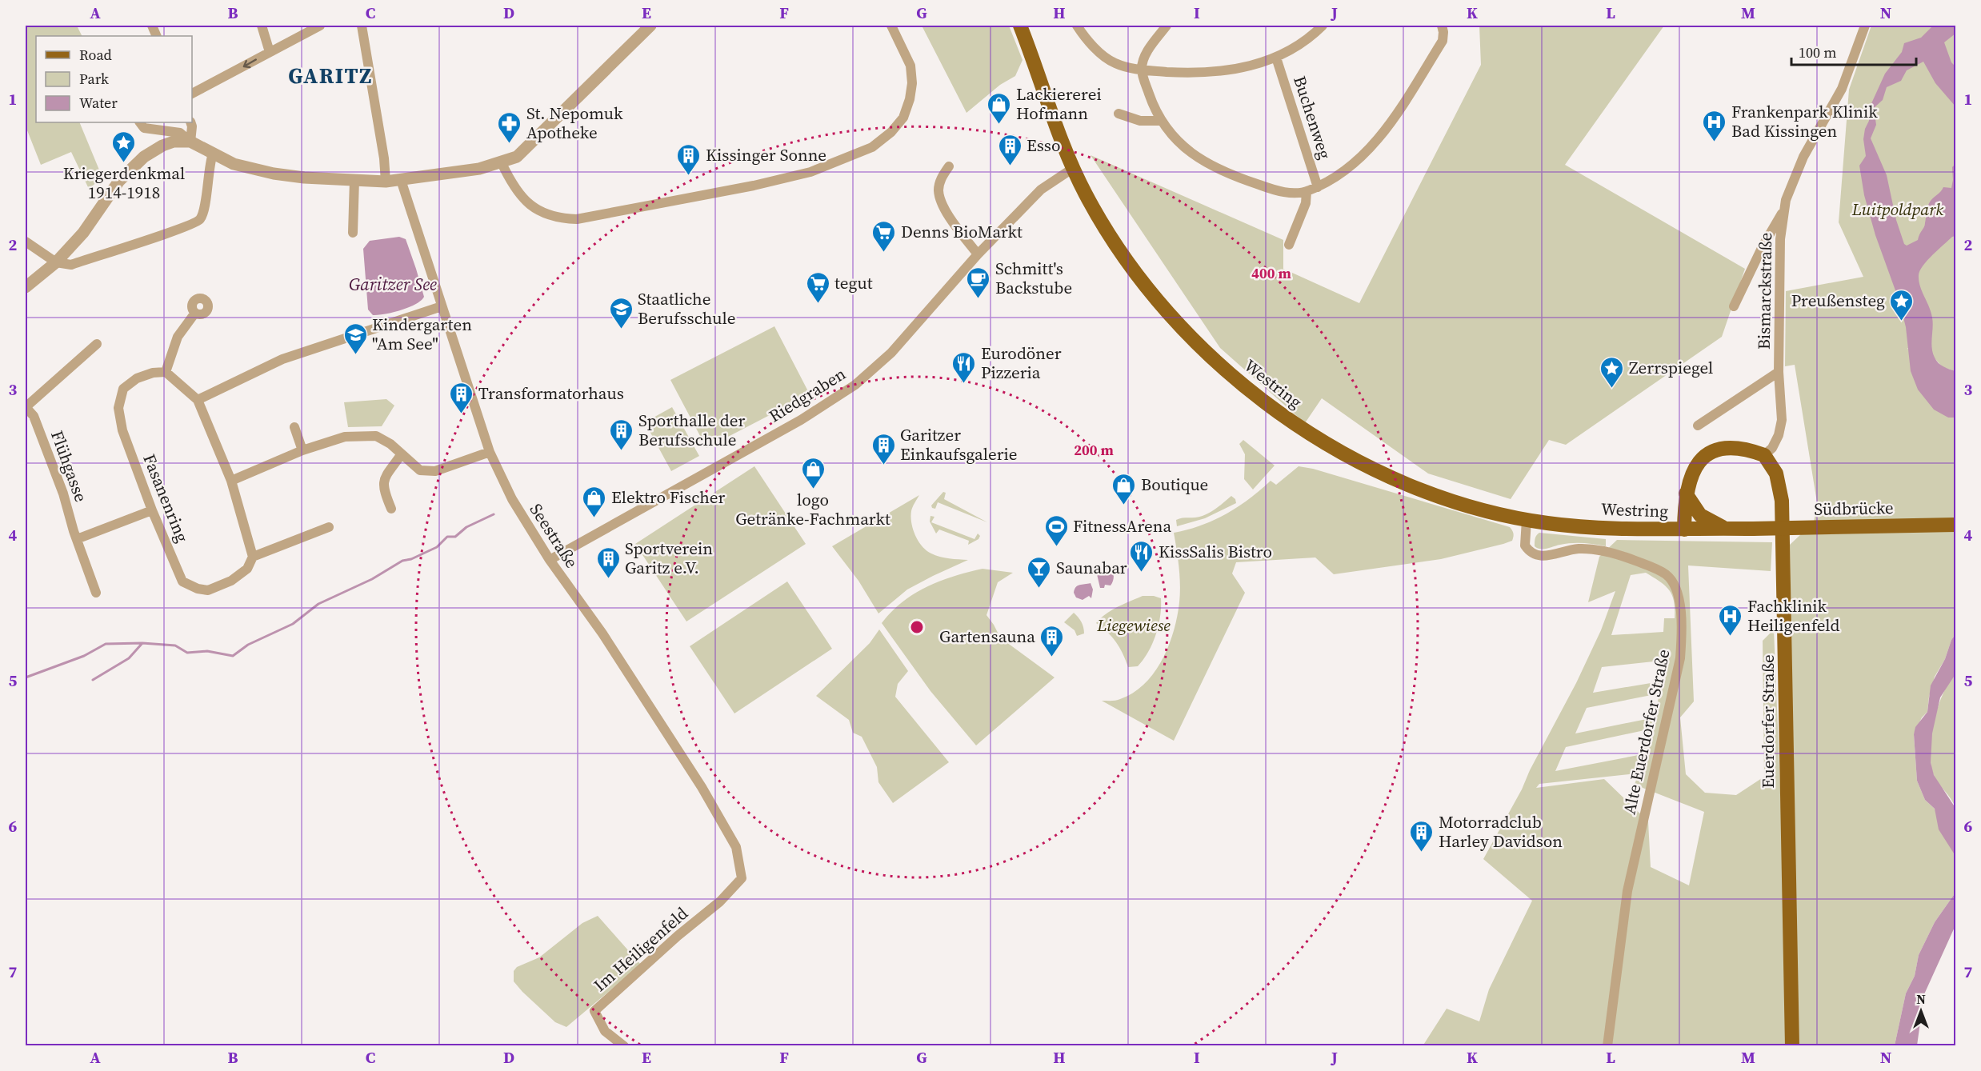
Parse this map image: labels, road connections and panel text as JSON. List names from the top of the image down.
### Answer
{
  "streets": {
    "main road": ["Westring", "Südbrücke", "Euerdorfer Straße"],
    "street": [
      "Buchenweg",
      "Bismarckstraße",
      "Riedgraben",
      "Flühgasse",
      "Fasanenring",
      "Seestraße",
      "Alte Euerdorfer Straße",
      "Im Heiligenfeld"
    ]
  },
  "crossings": [
    ["Bismarckstraße", "Euerdorfer Straße"],
    ["Westring", "Riedgraben"],
    ["Westring", "Südbrücke"],
    ["Westring", "Alte Euerdorfer Straße"],
    ["Riedgraben", "Seestraße"],
    ["Seestraße", "Im Heiligenfeld"]
  ],
  "districts": ["GARITZ"],
  "water": ["Garitzer See"],
  "parks": ["Luitpoldpark", "Liegewiese"],
  "places": {
    "shop": [
      "Lackiererei Hofmann",
      "logo Getränke-Fachmarkt",
      "Boutique",
      "Elektro Fischer"
    ],
    "hospital": ["Frankenpark Klinik Bad Kissingen", "Fachklinik Heiligenfeld"],
    "pharmacy": ["St. Nepomuk Apotheke"],
    "place": ["Kriegerdenkmal 1914-1918", "Preußensteg", "Zerrspiegel"],
    "building": [
      "Esso",
      "Kissinger Sonne",
      "Transformatorhaus",
      "Sporthalle der Berufsschule",
      "Garitzer Einkaufsgalerie",
      "Sportverein Garitz e.V.",
      "Gartensauna",
      "Motorradclub Harley Davidson"
    ],
    "supermarket": ["Denns BioMarkt", "tegut"],
    "cafe": ["Schmitt's Backstube"],
    "school or university": ["Staatliche Berufsschule", "Kindergarten \"Am See\""],
    "restaurant": ["Eurodöner Pizzeria", "KissSalis Bistro"],
    "sports": ["FitnessArena"],
    "bar": ["Saunabar"]
  },
  "legend": ["Road", "Park", "Water"],
  "scale_bar": "100 m",
  "north": "top",
  "grid": {
    "columns": [
      "A",
      "B",
      "C",
      "D",
      "E",
      "F",
      "G",
      "H",
      "I",
      "J",
      "K",
      "L",
      "M",
      "N"
    ],
    "rows": [
      "1",
      "2",
      "3",
      "4",
      "5",
      "6",
      "7"
    ]
  },
  "rings": ["400 m", "200 m"]
}
